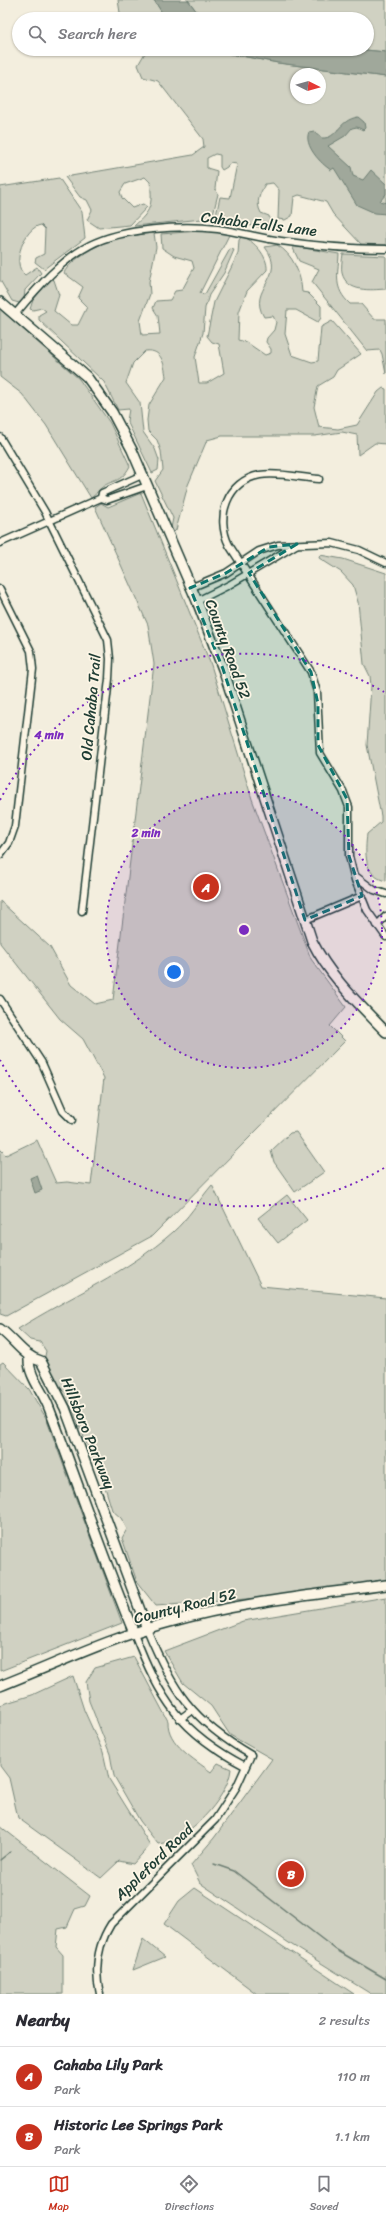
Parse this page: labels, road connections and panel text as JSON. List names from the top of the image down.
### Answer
{
  "streets": {
    "main road": ["County Road 52", "Hillsboro Parkway"],
    "street": ["Cahaba Falls Lane", "Old Cahaba Trail", "Appleford Road"]
  },
  "crossings": [
    ["Cahaba Falls Lane", "County Road 52"],
    ["County Road 52", "Hillsboro Parkway"],
    ["Hillsboro Parkway", "Appleford Road"]
  ],
  "north": "right",
  "page": {
    "search": "Search here",
    "pins": ["A", "B"],
    "heading": ["Nearby", "2 results"],
    "list": [
      {
        "mark": "A",
        "name": "Cahaba Lily Park",
        "note": "Park",
        "value": "110 m"
      },
      {
        "mark": "B",
        "name": "Historic Lee Springs Park",
        "note": "Park",
        "value": "1.1 km"
      }
    ],
    "nav": ["Map", "Directions", "Saved"]
  },
  "rings": ["4 min", "2 min"]
}
